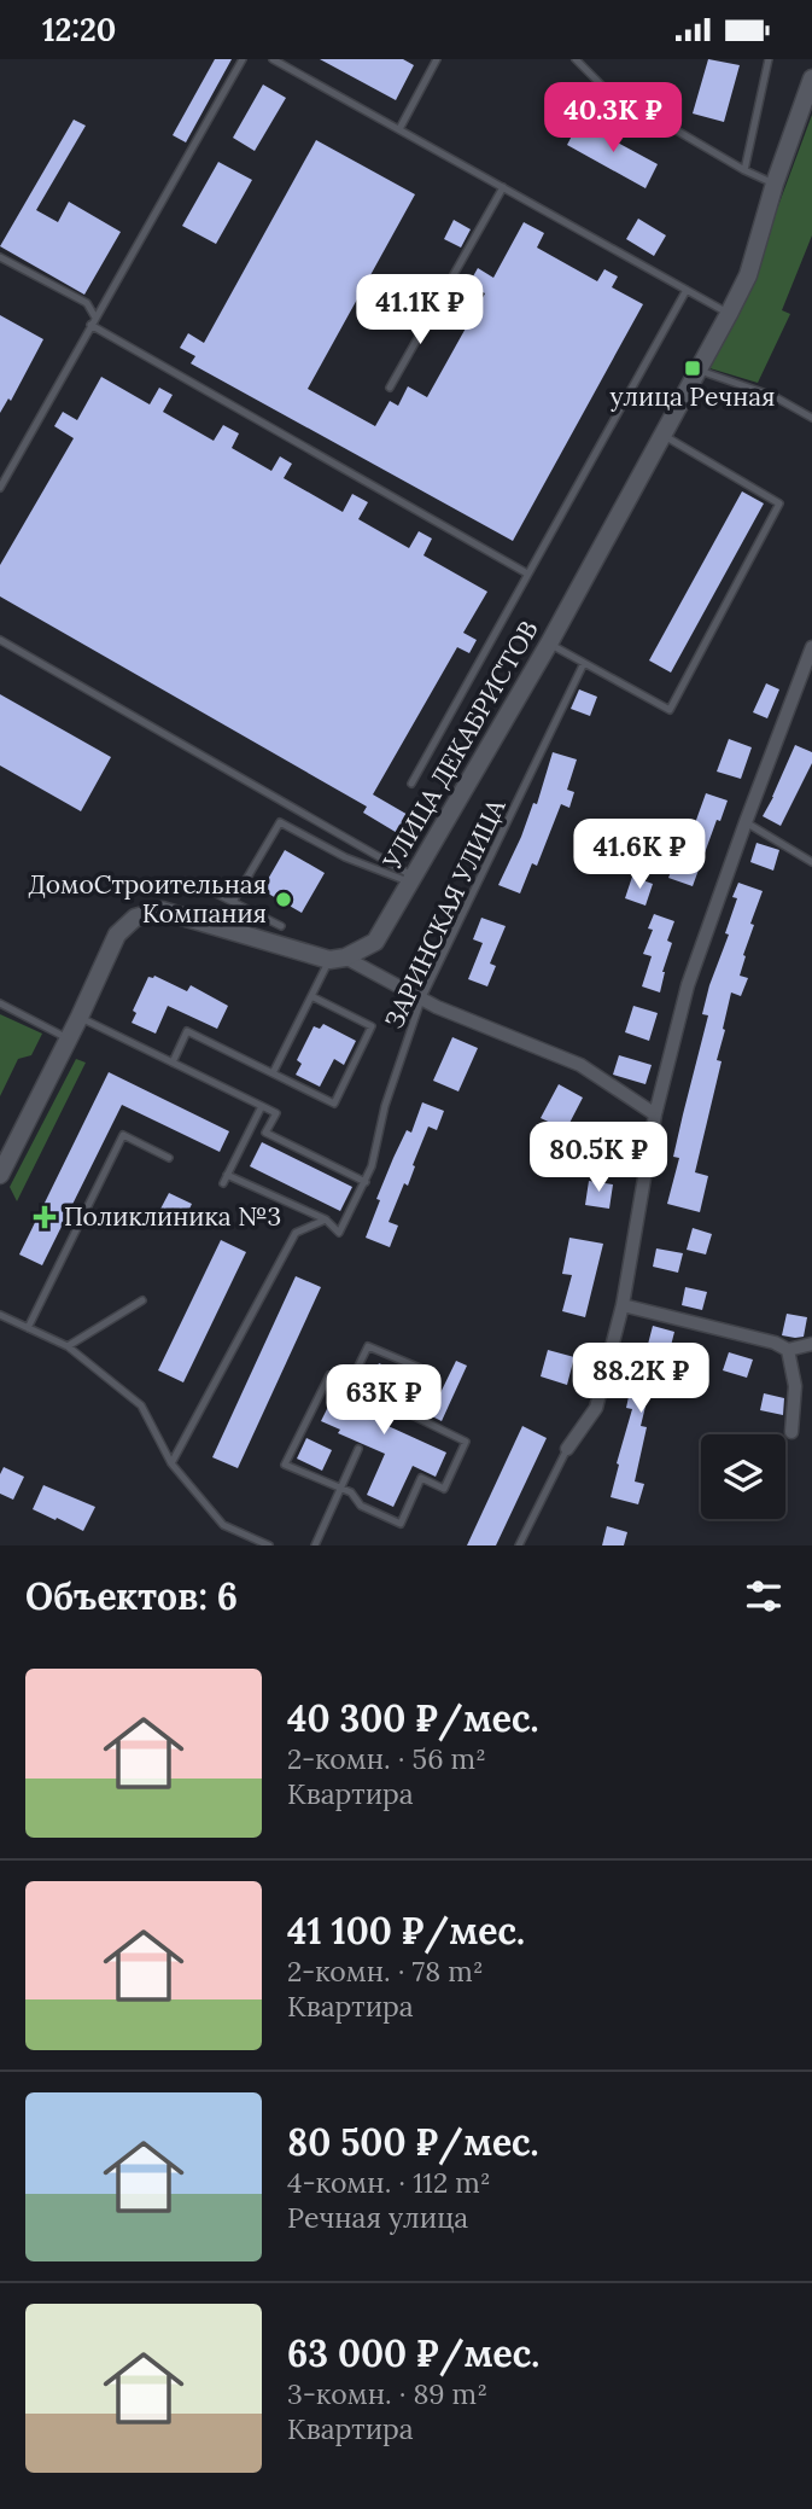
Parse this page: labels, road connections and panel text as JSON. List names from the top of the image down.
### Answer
{
  "streets": {
    "street": ["УЛИЦА ДЕКАБРИСТОВ"],
    "lane": ["ЗАРИНСКАЯ УЛИЦА"]
  },
  "places": {
    "transit": ["улица Речная"],
    "other": ["ДомоСтроительная Компания"],
    "health": ["Поликлиника №3"]
  },
  "page": {
    "status": "12:20",
    "price": [
      "40.3K ₽",
      "41.1K ₽",
      "41.6K ₽",
      "80.5K ₽",
      "88.2K ₽",
      "63K ₽"
    ],
    "heading": "Объектов: 6",
    "list": [
      {
        "name": "40 300 ₽/мес.",
        "note": "2-комн. · 56 m² · Квартира"
      },
      {
        "name": "41 100 ₽/мес.",
        "note": "2-комн. · 78 m² · Квартира"
      },
      {
        "name": "80 500 ₽/мес.",
        "note": "4-комн. · 112 m² · Речная улица"
      },
      {
        "name": "63 000 ₽/мес.",
        "note": "3-комн. · 89 m² · Квартира"
      }
    ]
  }
}
